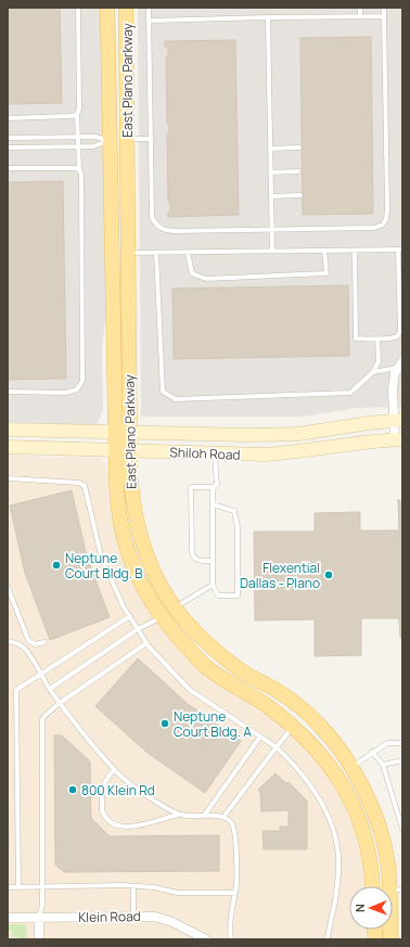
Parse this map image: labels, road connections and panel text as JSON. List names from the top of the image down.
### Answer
{
  "streets": {
    "main road": ["East Plano Parkway", "Shiloh Road"],
    "street": ["Klein Road"]
  },
  "crossings": [
    ["East Plano Parkway", "Shiloh Road"]
  ],
  "places": [
    "Neptune Court Bldg. B",
    "Flexential Dallas - Plano",
    "Neptune Court Bldg. A",
    "800 Klein Rd"
  ],
  "north": "left"
}
